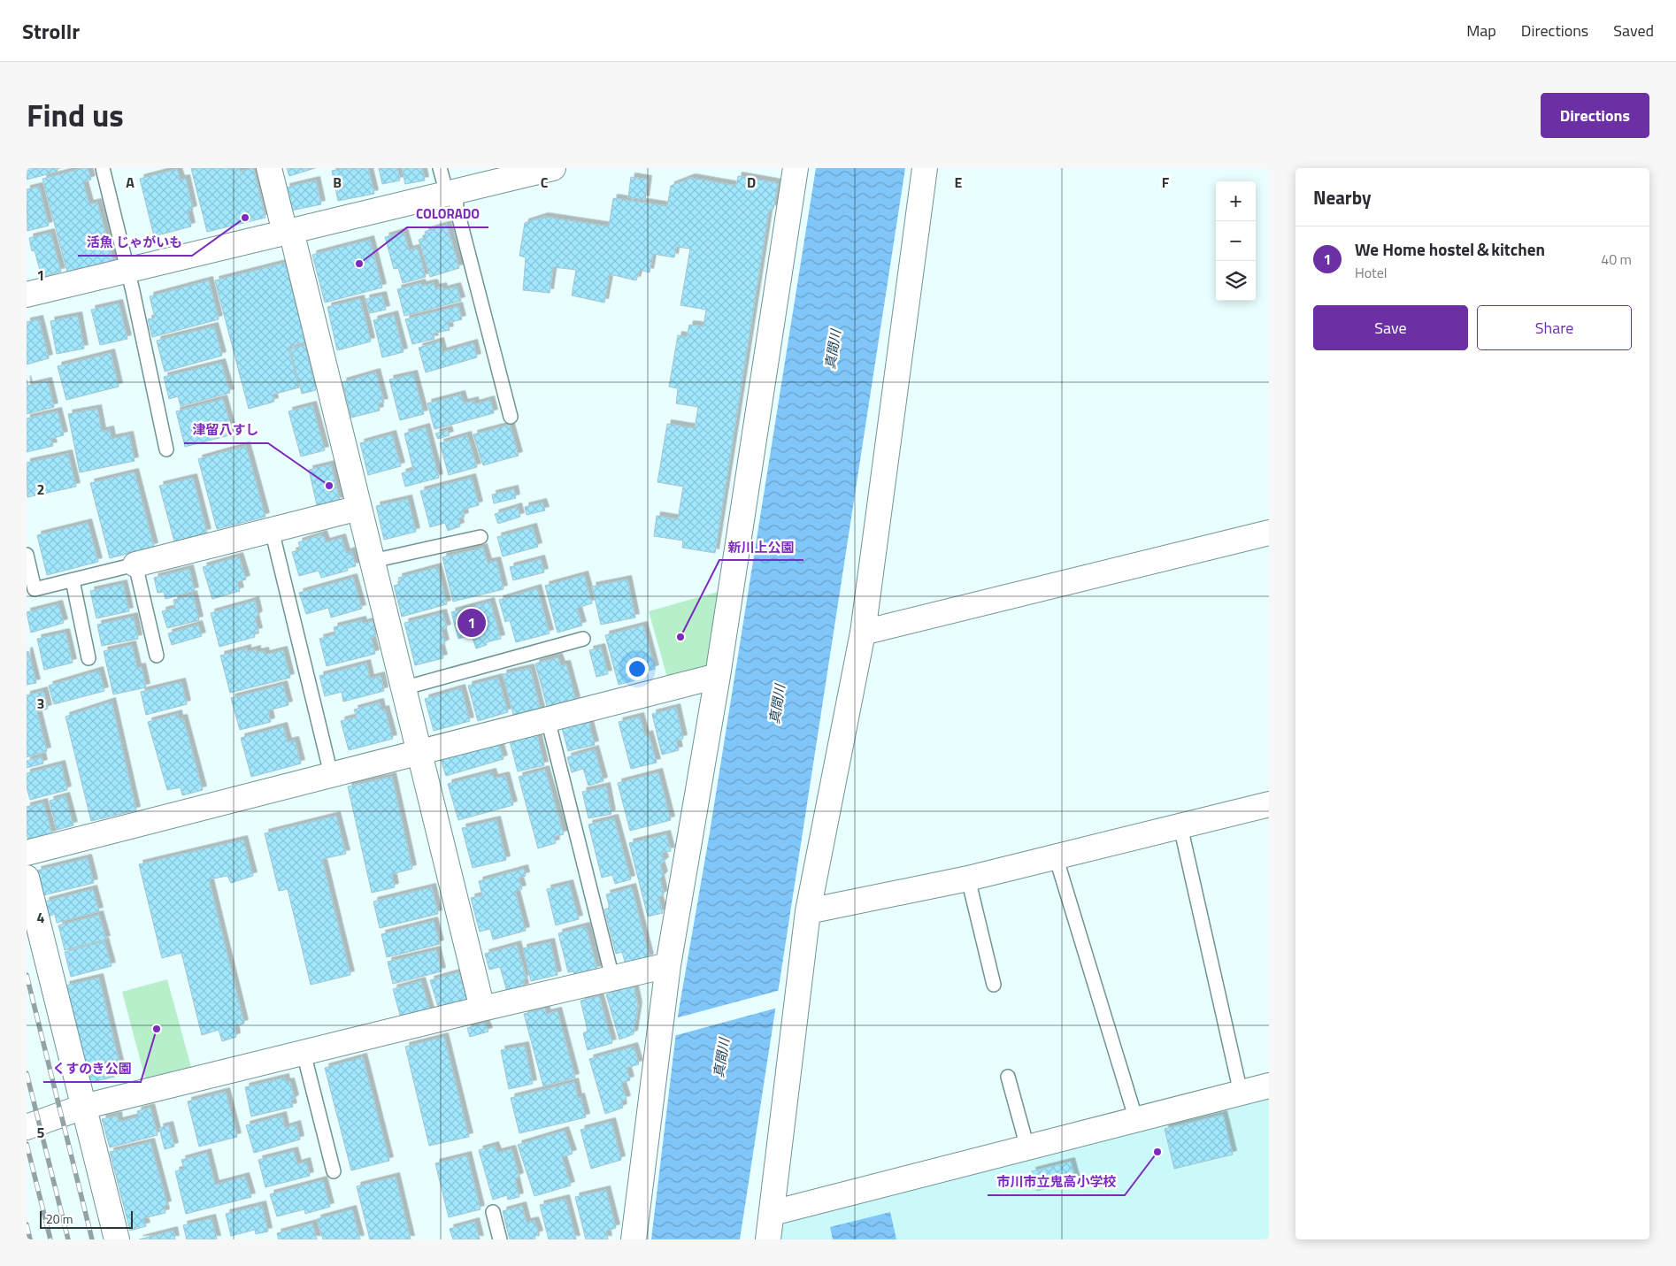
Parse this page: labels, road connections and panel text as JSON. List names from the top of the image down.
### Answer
{
  "water": ["真間川"],
  "places": [
    "活魚 じゃがいも",
    "COLORADO",
    "津留八すし",
    "新川上公園",
    "くすのき公園",
    "市川市立鬼高小学校"
  ],
  "scale_bar": "20 m",
  "page": {
    "header": "Strollr",
    "nav": ["Map", "Directions", "Saved"],
    "title": "Find us",
    "buttons": [
      "Directions",
      ["Save", "Share"]
    ],
    "heading": "Nearby",
    "map_buttons": ["+", "−"],
    "list": [
      {
        "mark": "1",
        "name": "We Home hostel＆kitchen",
        "note": "Hotel",
        "value": "40 m"
      }
    ],
    "pins": "1",
    "scale": "20 m"
  },
  "grid": {
    "columns": [
      "A",
      "B",
      "C",
      "D",
      "E",
      "F"
    ],
    "rows": [
      "1",
      "2",
      "3",
      "4",
      "5"
    ]
  }
}
